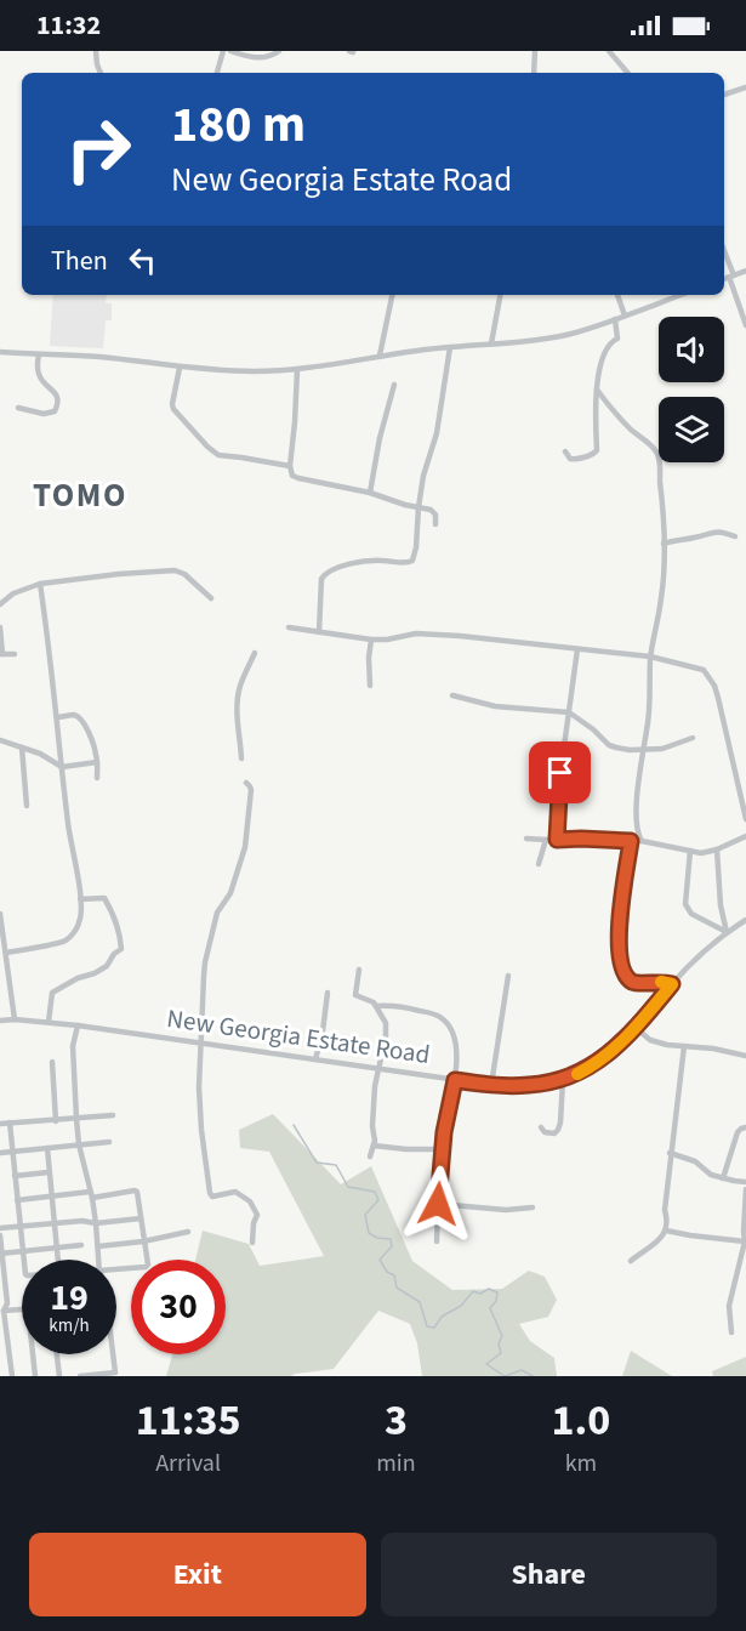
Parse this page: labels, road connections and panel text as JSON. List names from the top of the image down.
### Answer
{
  "streets": {
    "street": ["New Georgia Estate Road"]
  },
  "districts": ["TOMO"],
  "page": {
    "status": "11:32",
    "turn": ["180 m", "New Georgia Estate Road"],
    "then": "Then",
    "speed": "19 km/h",
    "limit": "30",
    "eta": [
      "11:35",
      "Arrival",
      "3",
      "min",
      "1.0",
      "km"
    ],
    "buttons": ["Exit", "Share"]
  }
}
